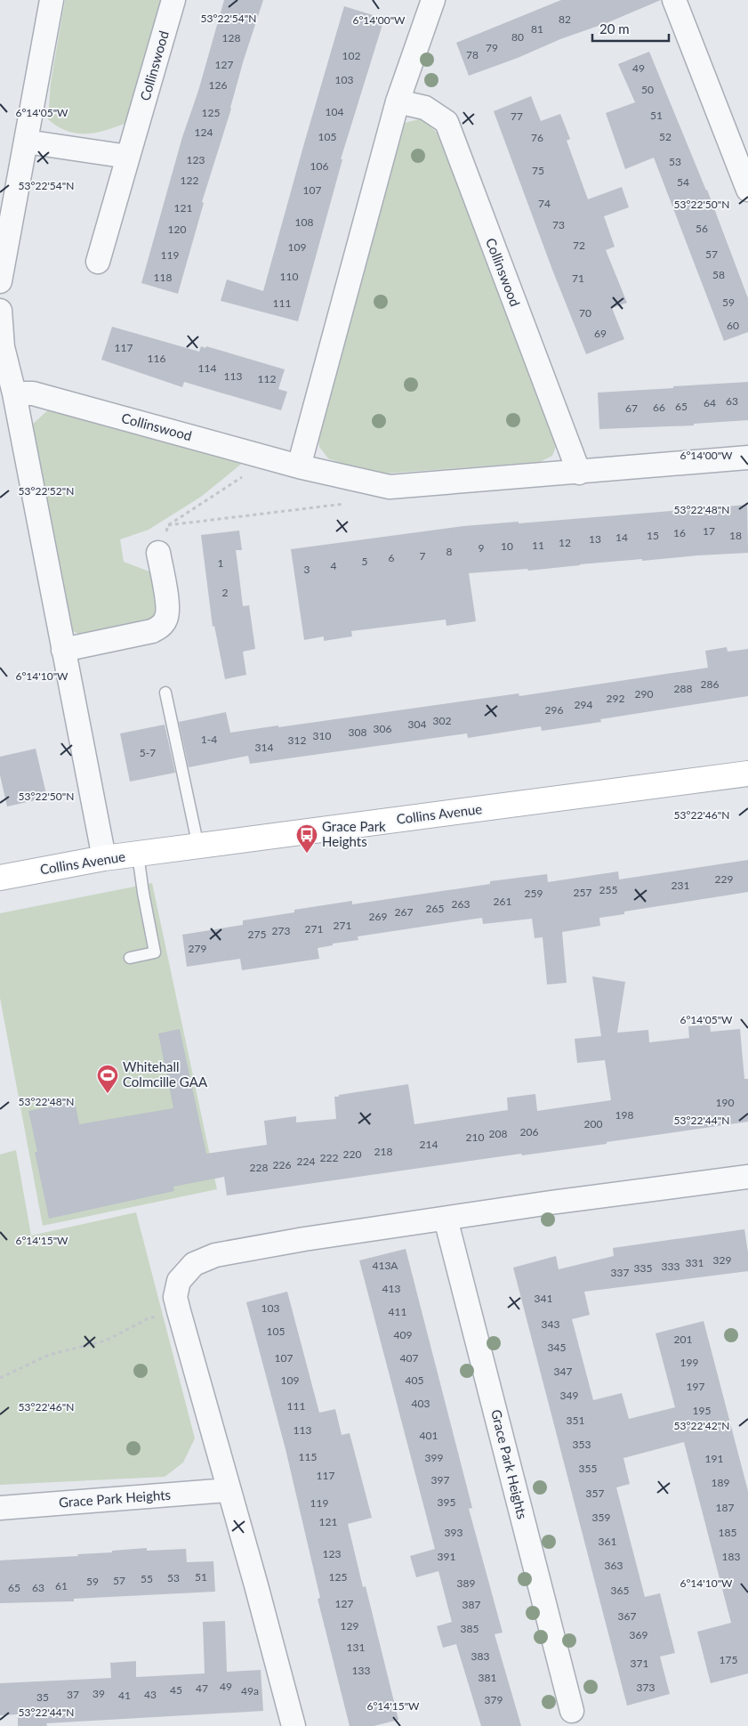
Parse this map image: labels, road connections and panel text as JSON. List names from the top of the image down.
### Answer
{
  "streets": {
    "main road": ["Collins Avenue"],
    "street": ["Collinswood", "Grace Park Heights"]
  },
  "places": {
    "bus stop": ["Grace Park Heights"],
    "sports": ["Whitehall Colmcille GAA"]
  },
  "house_numbers": [
    "82",
    "81",
    "80",
    "128",
    "79",
    "78",
    "102",
    "127",
    "49",
    "103",
    "126",
    "50",
    "104",
    "125",
    "51",
    "77",
    "124",
    "105",
    "52",
    "76",
    "123",
    "53",
    "106",
    "75",
    "122",
    "54",
    "107",
    "74",
    "121",
    "108",
    "73",
    "56",
    "120",
    "72",
    "109",
    "57",
    "119",
    "58",
    "110",
    "118",
    "71",
    "59",
    "111",
    "70",
    "60",
    "69",
    "117",
    "116",
    "114",
    "113",
    "112",
    "63",
    "64",
    "65",
    "66",
    "67",
    "17",
    "16",
    "15",
    "18",
    "14",
    "13",
    "12",
    "11",
    "10",
    "9",
    "8",
    "7",
    "6",
    "5",
    "1",
    "4",
    "3",
    "2",
    "286",
    "288",
    "290",
    "292",
    "294",
    "296",
    "302",
    "304",
    "306",
    "308",
    "310",
    "1-4",
    "312",
    "314",
    "5-7",
    "229",
    "231",
    "255",
    "257",
    "259",
    "261",
    "263",
    "265",
    "267",
    "269",
    "271",
    "271",
    "273",
    "275",
    "279",
    "190",
    "198",
    "200",
    "206",
    "208",
    "210",
    "214",
    "218",
    "220",
    "222",
    "224",
    "226",
    "228",
    "329",
    "331",
    "413A",
    "333",
    "335",
    "337",
    "413",
    "341",
    "103",
    "411",
    "343",
    "105",
    "409",
    "201",
    "345",
    "107",
    "407",
    "199",
    "347",
    "109",
    "405",
    "197",
    "349",
    "403",
    "111",
    "195",
    "351",
    "113",
    "401",
    "353",
    "115",
    "399",
    "191",
    "355",
    "117",
    "397",
    "189",
    "357",
    "395",
    "119",
    "187",
    "359",
    "121",
    "393",
    "185",
    "361",
    "123",
    "391",
    "183",
    "363",
    "51",
    "125",
    "53",
    "55",
    "57",
    "59",
    "389",
    "61",
    "65",
    "63",
    "365",
    "127",
    "387",
    "367",
    "129",
    "385",
    "369",
    "131",
    "383",
    "175",
    "371",
    "133",
    "381",
    "49",
    "373",
    "47",
    "45",
    "49a",
    "39",
    "37",
    "43",
    "41",
    "35",
    "379"
  ],
  "scale_bar": "20 m",
  "coordinates": [
    "53°22'54\"N",
    "6°14'00\"W",
    "6°14'05\"W",
    "53°22'50\"N",
    "53°22'52\"N",
    "53°22'48\"N",
    "6°14'10\"W",
    "53°22'46\"N",
    "53°22'44\"N",
    "6°14'15\"W",
    "53°22'42\"N"
  ]
}
